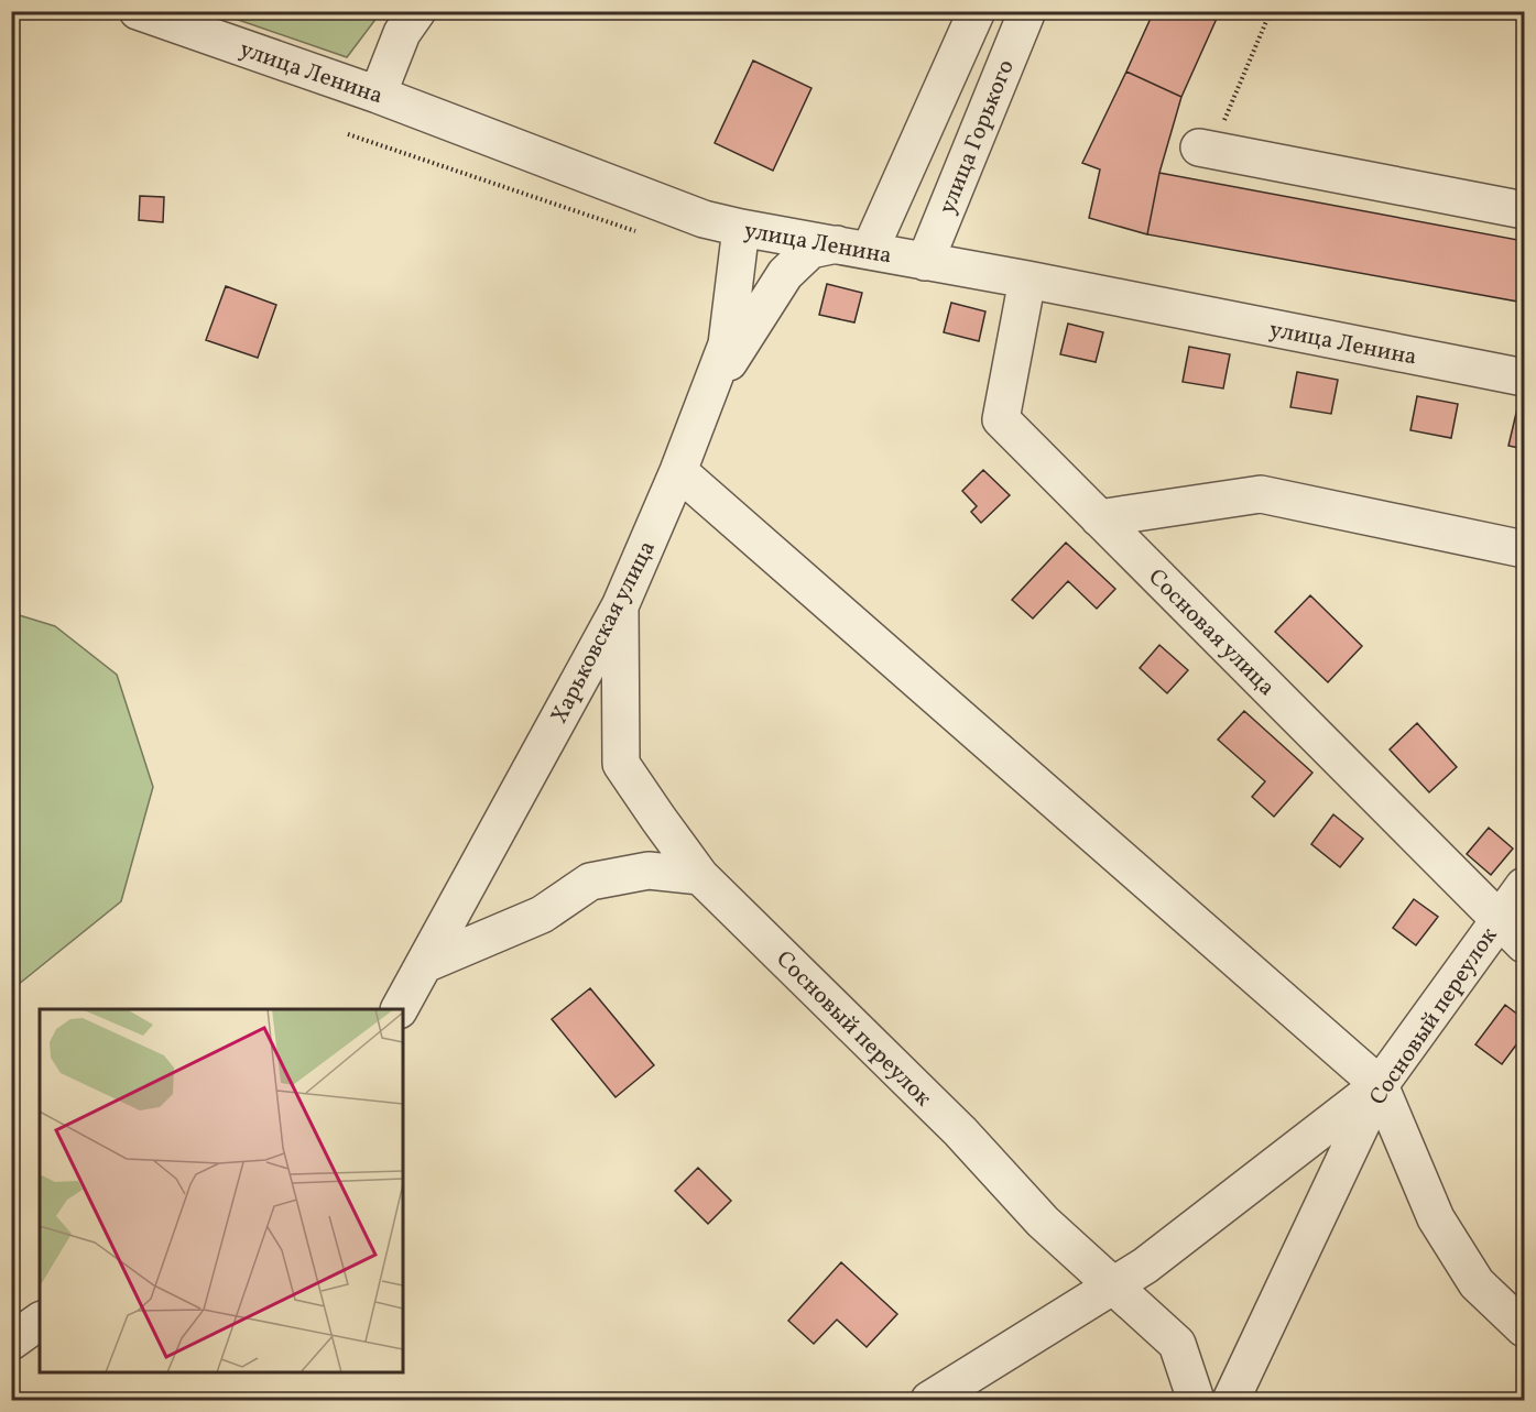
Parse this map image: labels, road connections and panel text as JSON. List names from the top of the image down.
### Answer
{
  "streets": {
    "street": [
      "улица Ленина",
      "улица Горького",
      "Харьковская улица",
      "Сосновая улица",
      "Сосновый переулок"
    ]
  },
  "crossings": [
    ["улица Ленина", "улица Горького"],
    ["улица Ленина", "Харьковская улица"],
    ["улица Ленина", "Сосновая улица"],
    ["Харьковская улица", "Сосновый переулок"],
    ["Сосновая улица", "Сосновый переулок"]
  ]
}
